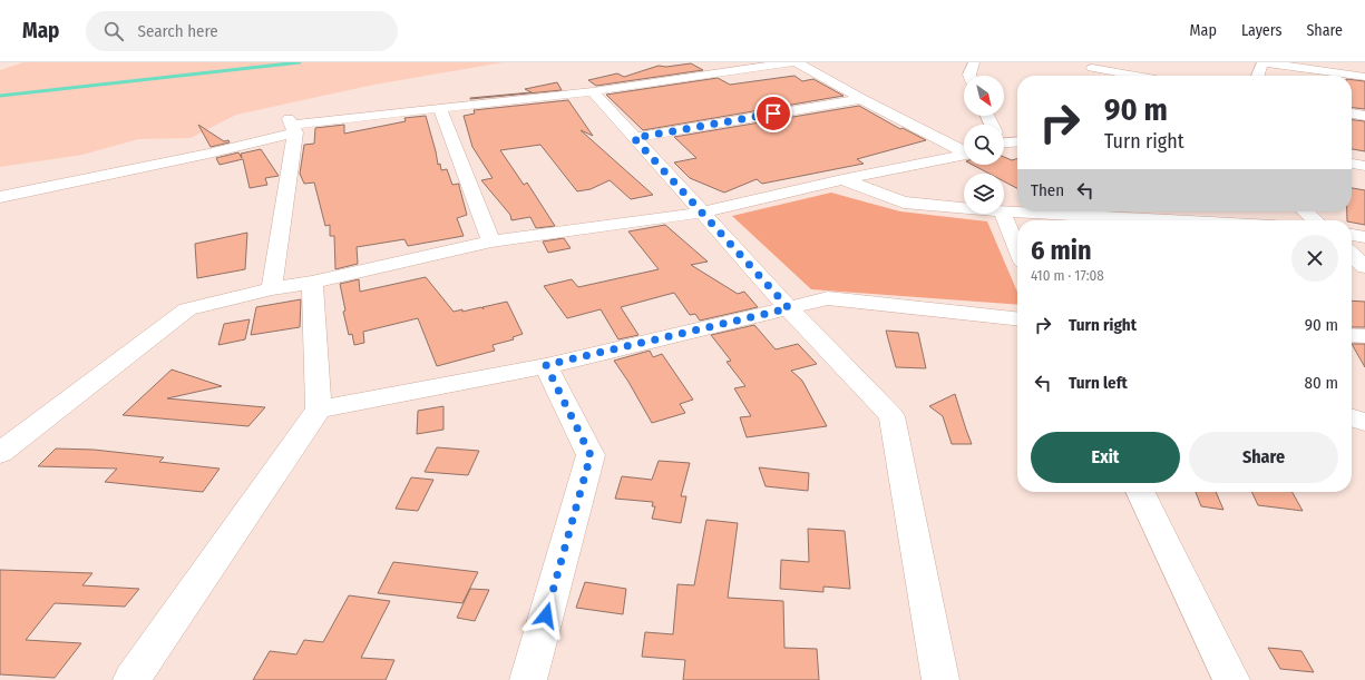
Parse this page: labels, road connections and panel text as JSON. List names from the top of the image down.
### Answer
{
  "north": "bottom right",
  "page": {
    "header": "Map",
    "search": "Search here",
    "nav": ["Map", "Layers", "Share"],
    "turn": ["90 m", "Turn right"],
    "then": "Then",
    "heading": ["6 min", "410 m · 17:08"],
    "list": [
      {
        "name": "Turn right",
        "value": "90 m"
      },
      {
        "name": "Turn left",
        "value": "80 m"
      }
    ],
    "buttons": ["Exit", "Share"]
  }
}
